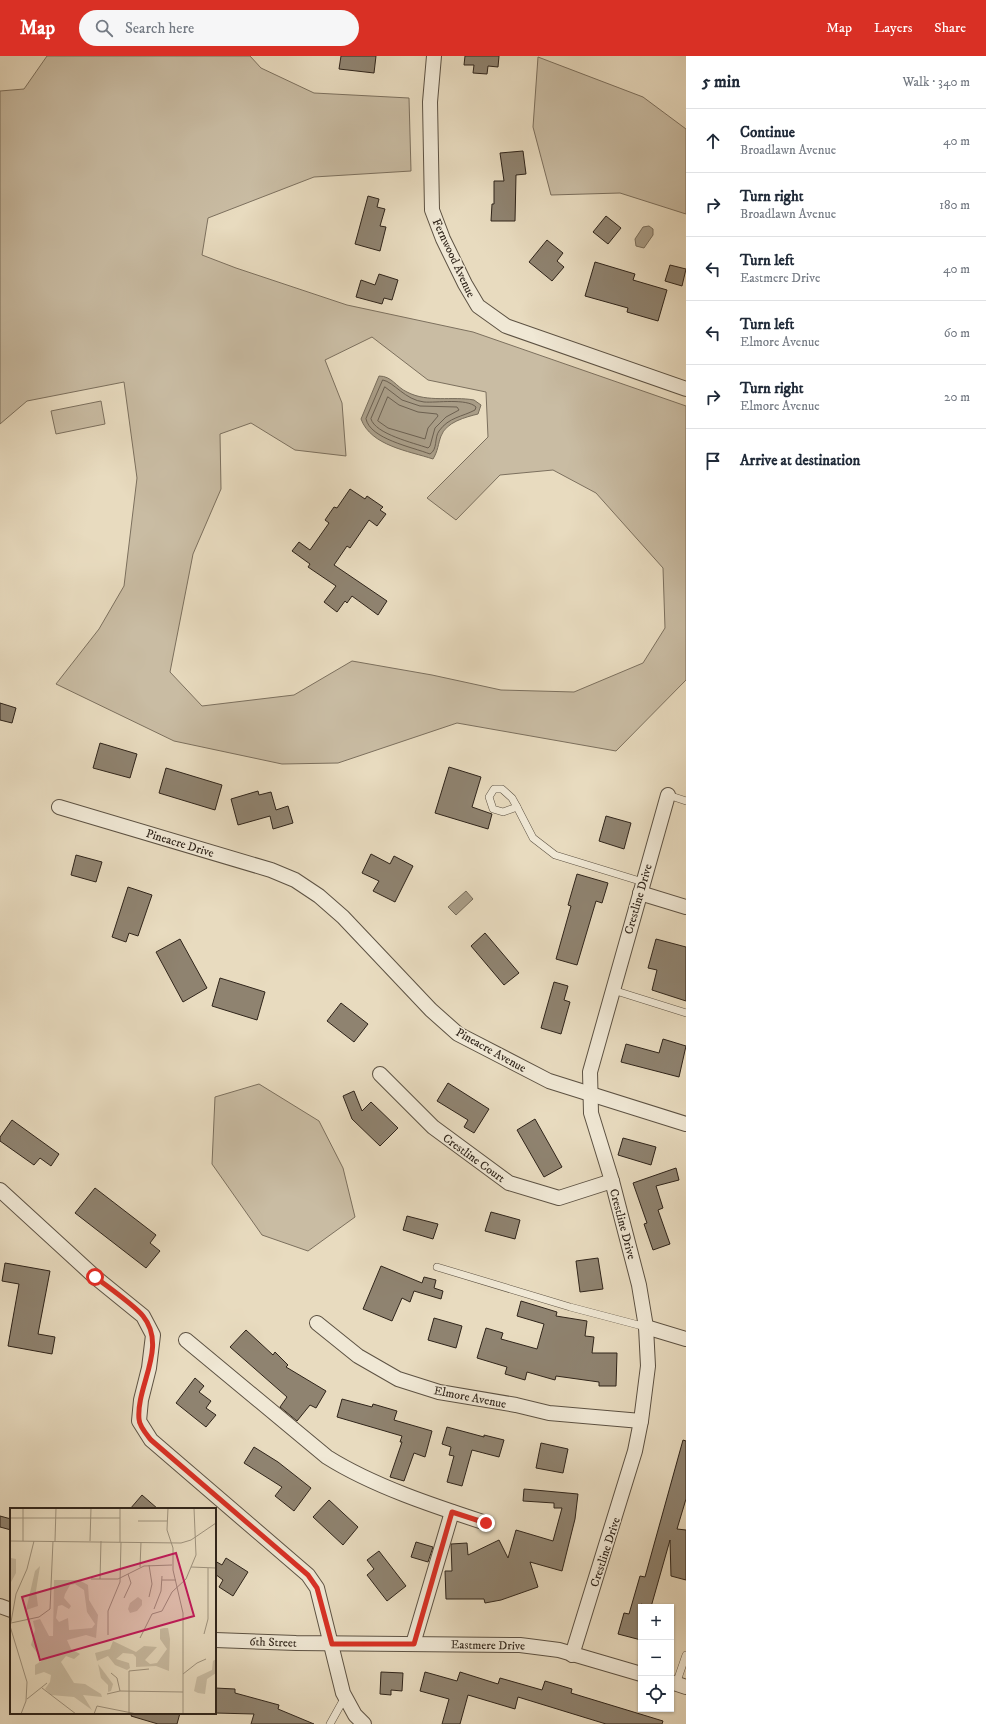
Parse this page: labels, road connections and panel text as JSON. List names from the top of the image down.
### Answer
{
  "streets": {
    "street": [
      "Fernwood Avenue",
      "Pineacre Drive",
      "Crestline Drive",
      "Pineacre Avenue",
      "Crestline Court",
      "Elmore Avenue",
      "6th Street",
      "Eastmere Drive"
    ]
  },
  "crossings": [
    ["Pineacre Drive", "Pineacre Avenue"],
    ["Crestline Drive", "Pineacre Avenue"],
    ["Crestline Drive", "Crestline Court"],
    ["Crestline Drive", "Elmore Avenue"],
    ["Crestline Drive", "Eastmere Drive"],
    ["6th Street", "Eastmere Drive"]
  ],
  "page": {
    "header": "Map",
    "search": "Search here",
    "nav": ["Map", "Layers", "Share"],
    "heading": ["5 min", "Walk · 340 m"],
    "list": [
      ["Continue", "Broadlawn Avenue", "40 m"],
      ["Turn right", "Broadlawn Avenue", "180 m"],
      ["Turn left", "Eastmere Drive", "40 m"],
      ["Turn left", "Elmore Avenue", "60 m"],
      ["Turn right", "Elmore Avenue", "20 m"],
      "Arrive at destination"
    ],
    "map_buttons": ["+", "−"]
  }
}
